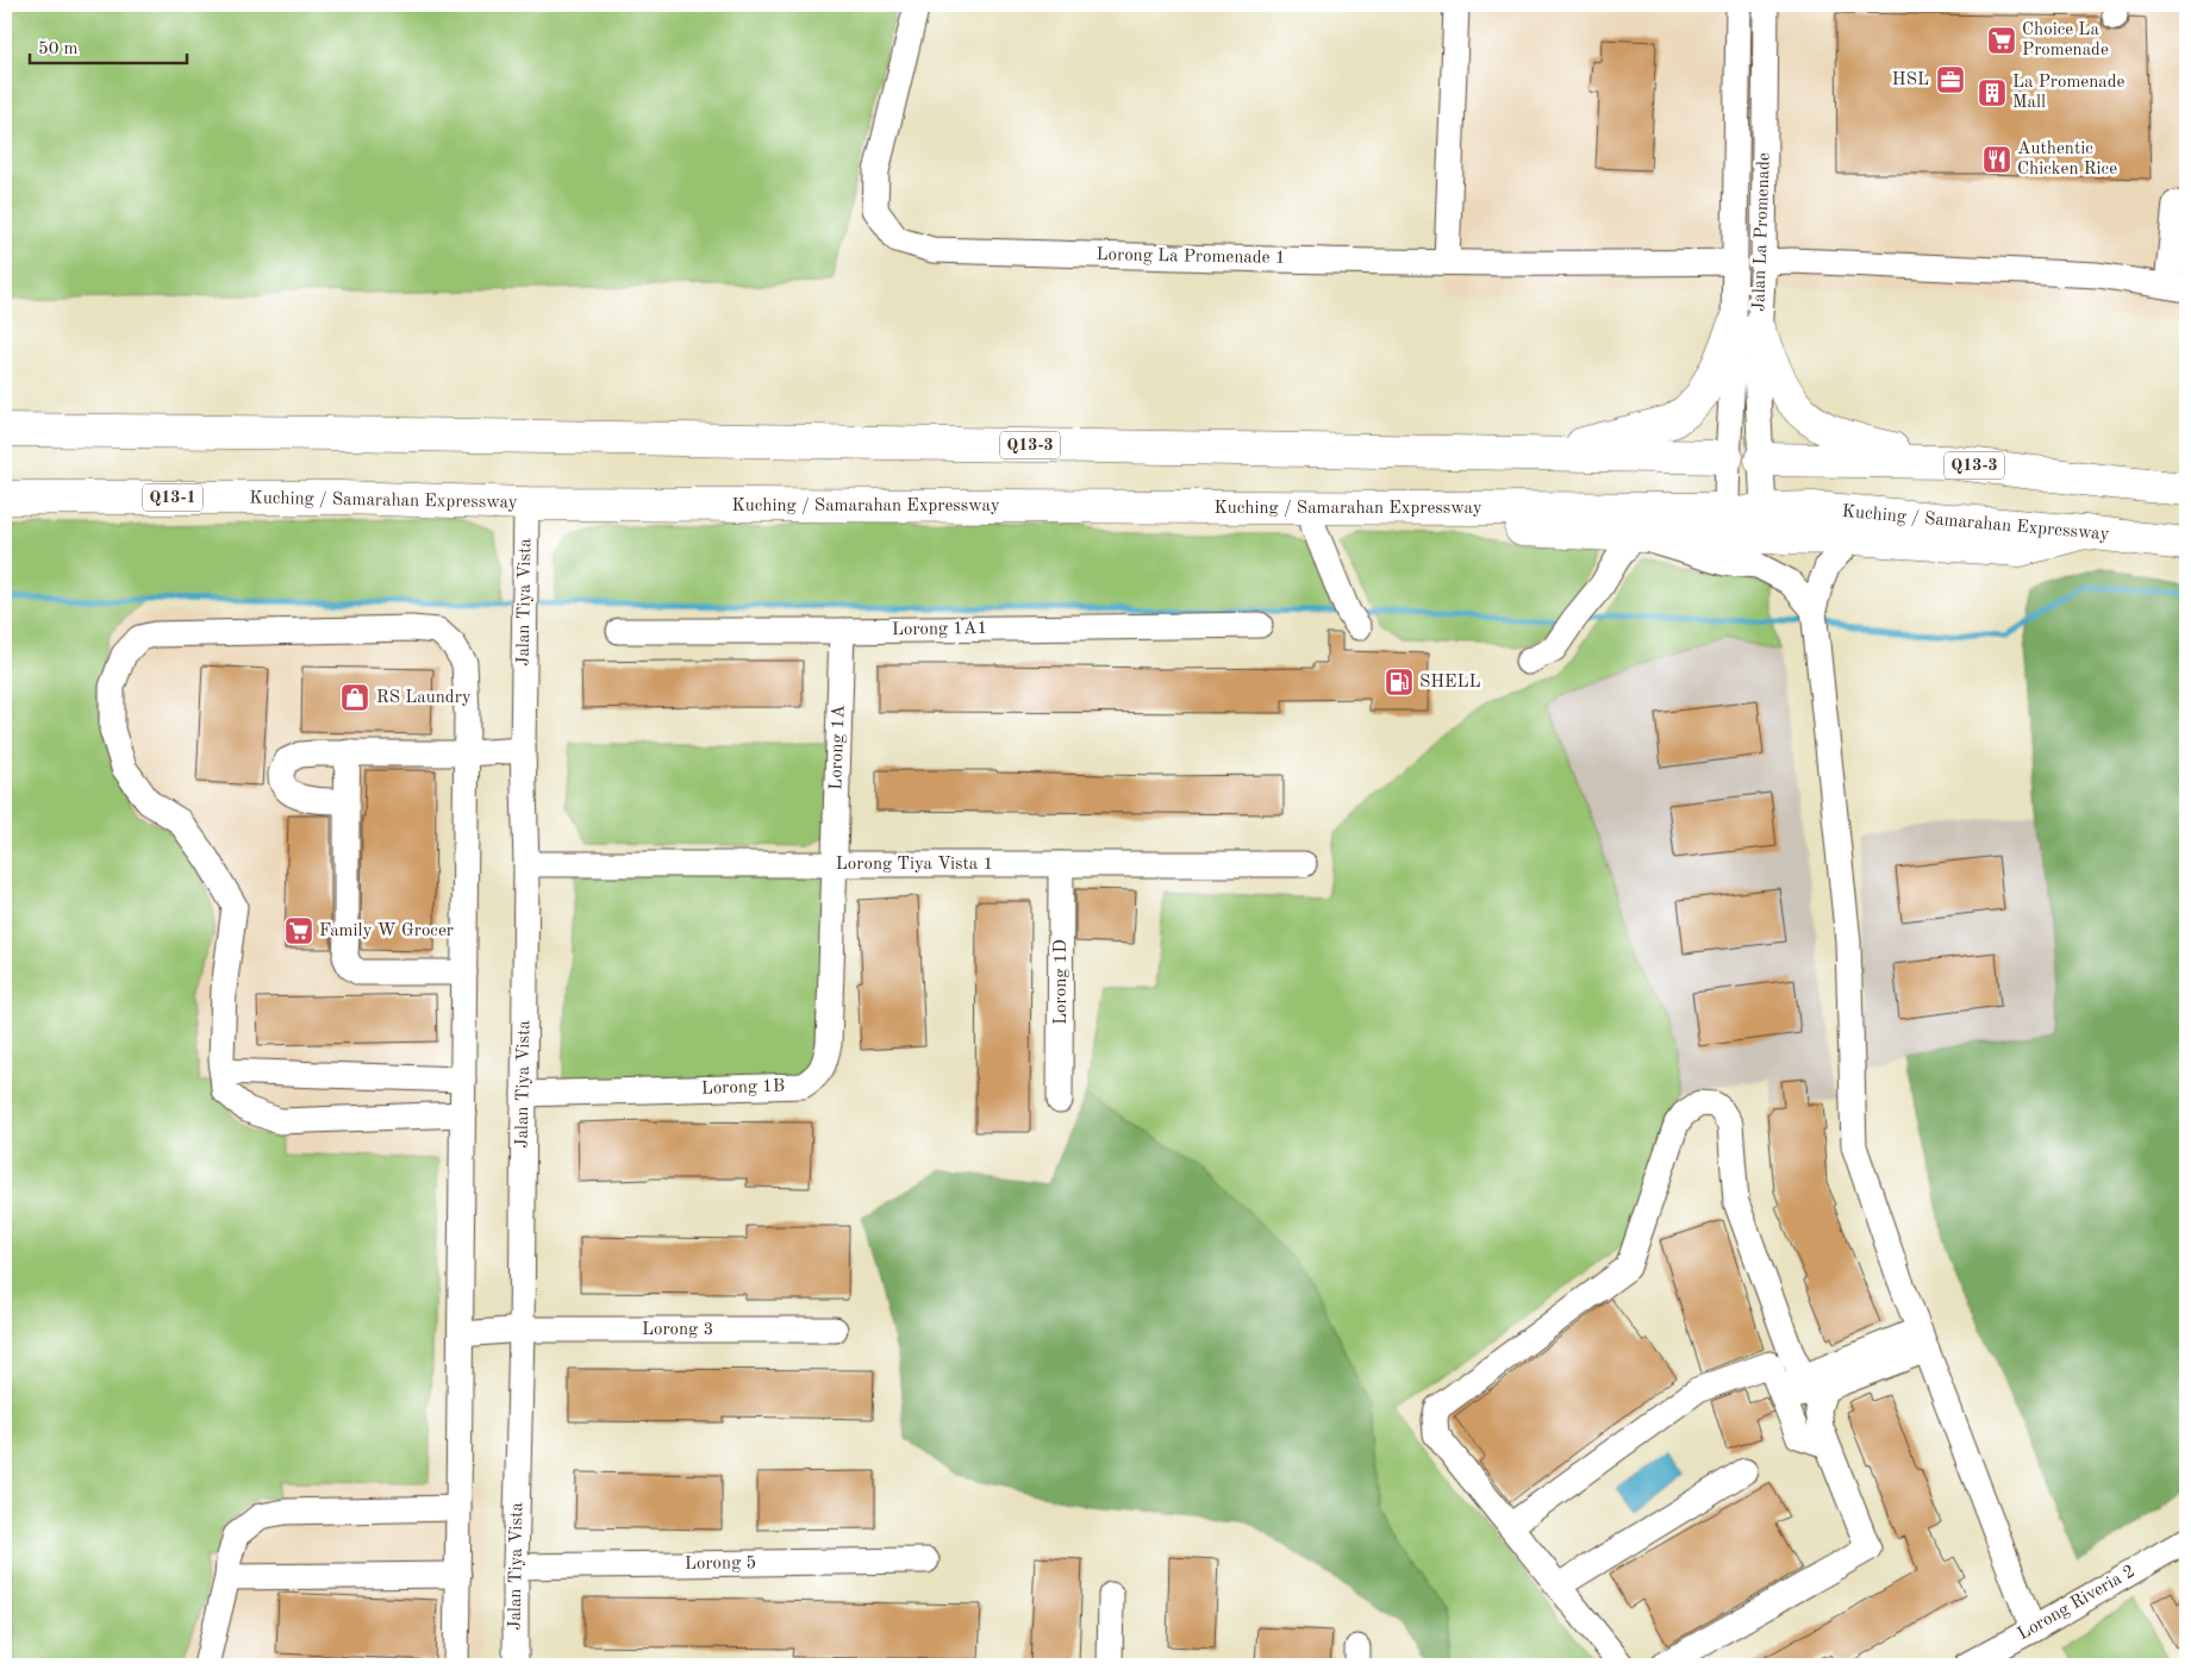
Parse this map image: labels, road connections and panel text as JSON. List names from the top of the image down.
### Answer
{
  "streets": {
    "highway": ["Q13-3", "Q13-1", "Kuching / Samarahan Expressway"],
    "street": [
      "Jalan La Promenade",
      "Lorong La Promenade 1",
      "Jalan Tiya Vista",
      "Lorong 1A1",
      "Lorong 1A",
      "Lorong Tiya Vista 1",
      "Lorong 1D",
      "Lorong 1B",
      "Lorong 3",
      "Lorong 5",
      "Lorong Riveria 2"
    ]
  },
  "crossings": [
    ["Jalan La Promenade", "Lorong La Promenade 1"],
    ["Jalan La Promenade", "Q13-3"],
    ["Jalan La Promenade", "Kuching / Samarahan Expressway"],
    ["Kuching / Samarahan Expressway", "Jalan Tiya Vista"],
    ["Jalan Tiya Vista", "Lorong Tiya Vista 1"],
    ["Jalan Tiya Vista", "Lorong 1B"],
    ["Jalan Tiya Vista", "Lorong 3"],
    ["Jalan Tiya Vista", "Lorong 5"],
    ["Lorong 1A1", "Lorong 1A"],
    ["Lorong 1A", "Lorong Tiya Vista 1"],
    ["Lorong 1A", "Lorong 1B"],
    ["Lorong Tiya Vista 1", "Lorong 1D"],
    ["Lorong Tiya Vista 1", "Lorong 1B"]
  ],
  "places": {
    "supermarket": ["Choice La Promenade", "Family W Grocer"],
    "office": ["HSL"],
    "building": ["La Promenade Mall"],
    "restaurant": ["Authentic Chicken Rice"],
    "fuel station": ["SHELL"],
    "shop": ["RS Laundry"]
  },
  "scale_bar": "50 m"
}
